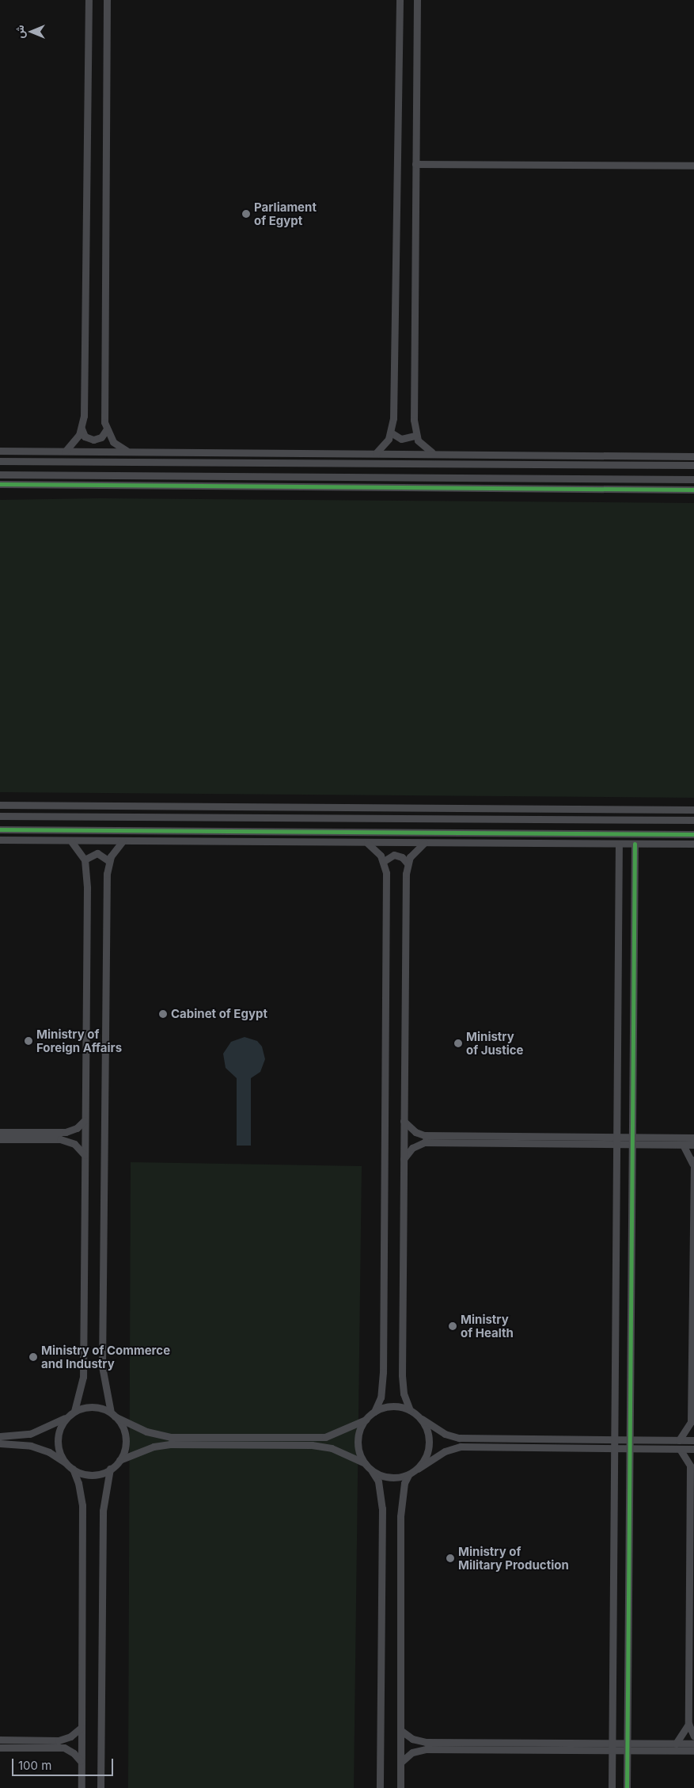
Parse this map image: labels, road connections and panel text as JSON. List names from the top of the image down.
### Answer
{
  "places": [
    "Parliament of Egypt",
    "Cabinet of Egypt",
    "Ministry of Foreign Affairs",
    "Ministry of Justice",
    "Ministry of Health",
    "Ministry of Commerce and Industry",
    "Ministry of Military Production"
  ],
  "scale_bar": "100 m",
  "north": "left"
}
